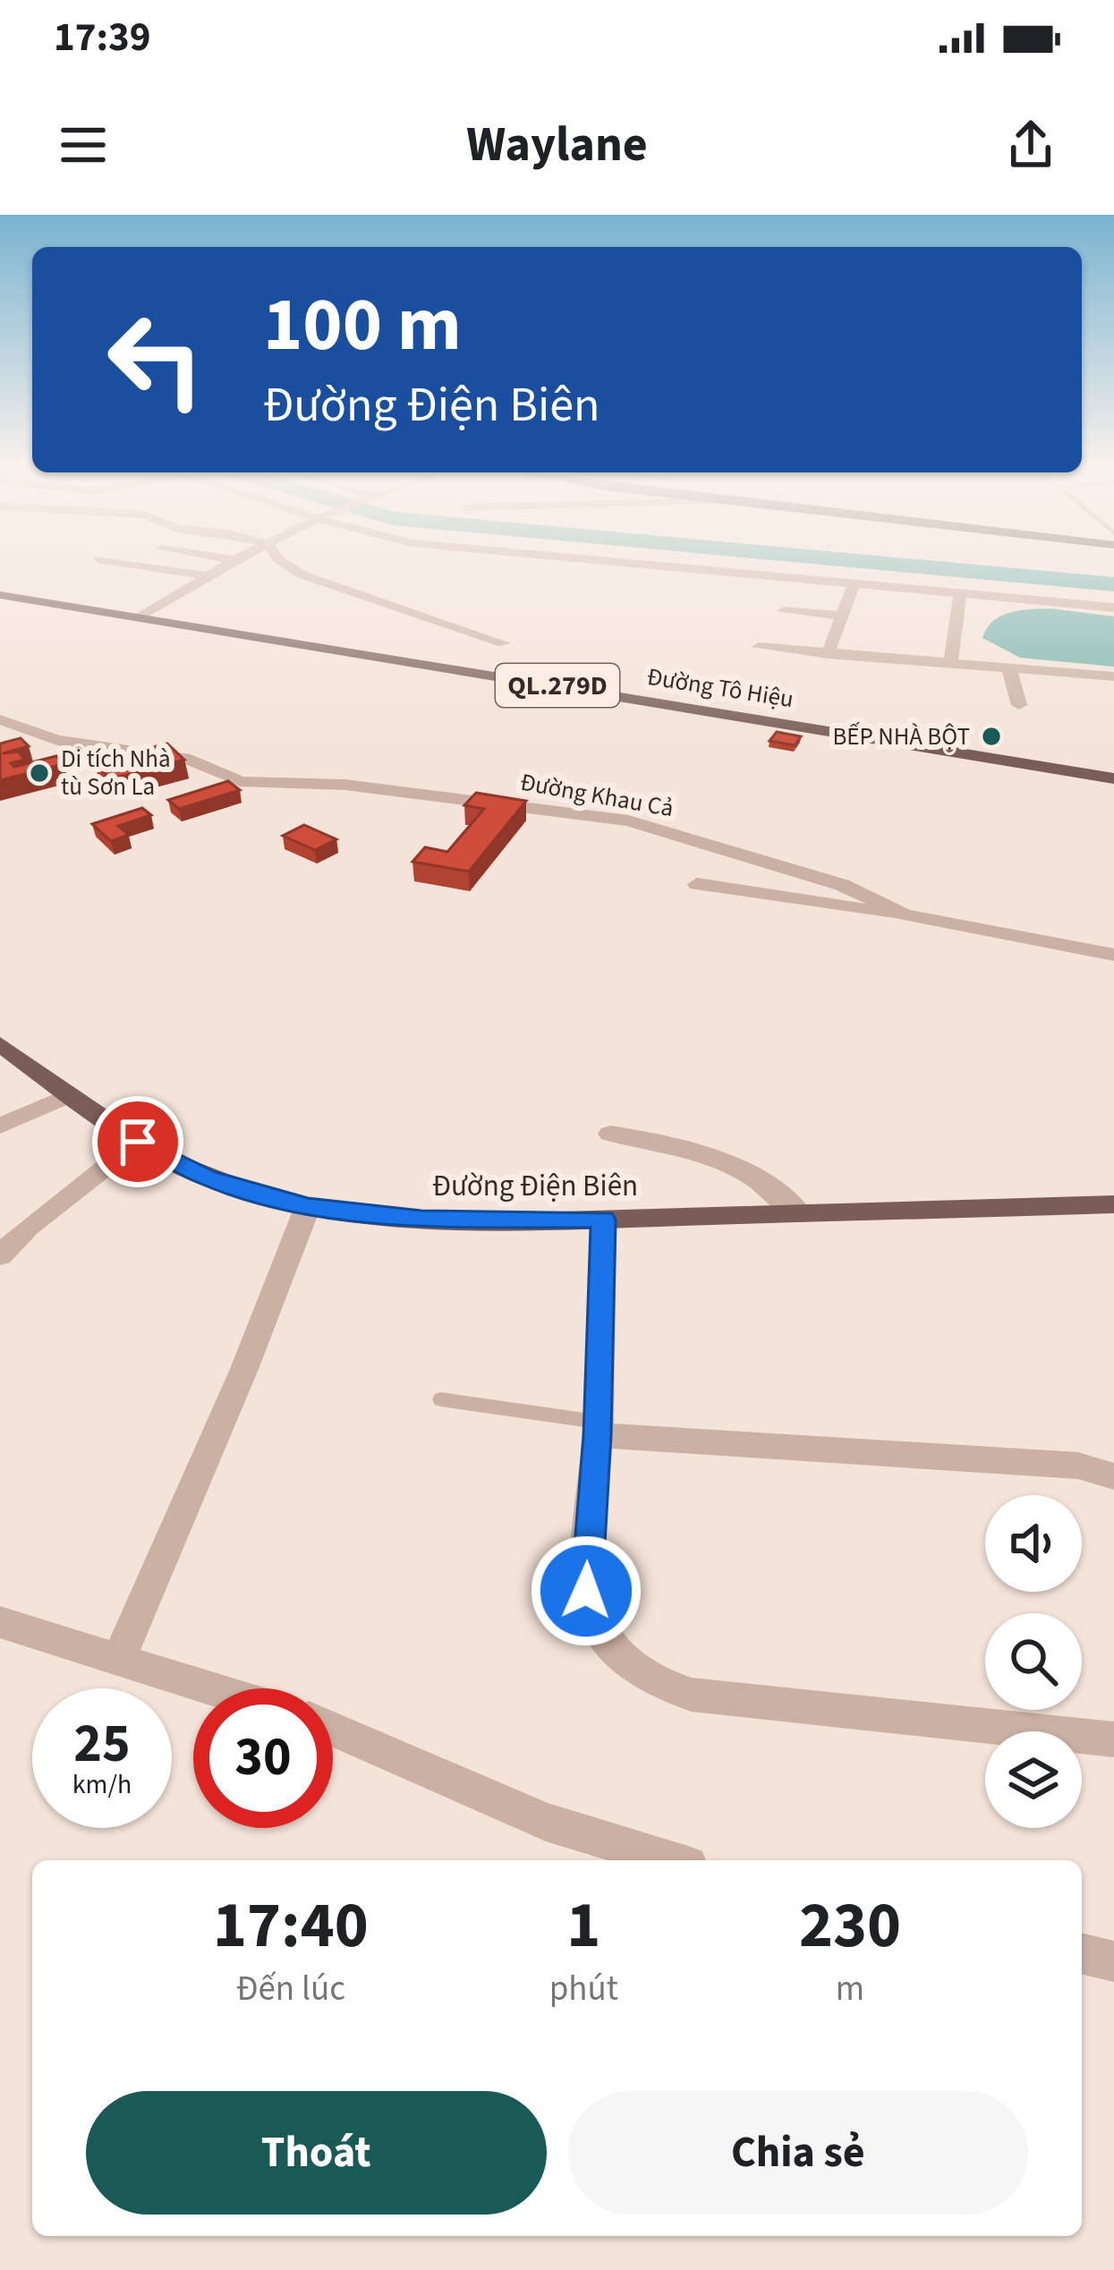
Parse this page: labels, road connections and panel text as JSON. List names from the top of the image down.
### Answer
{
  "streets": {
    "main road": ["QL.279D", "Đường Tô Hiệu", "Đường Điện Biên"],
    "street": ["Đường Khau Cả"]
  },
  "places": ["BẾP NHÀ BỘT", "Di tích Nhà tù Sơn La"],
  "page": {
    "status": "17:39",
    "header": "Waylane",
    "turn": ["100 m", "Đường Điện Biên"],
    "speed": "25 km/h",
    "limit": "30",
    "eta": [
      "17:40",
      "Đến lúc",
      "1",
      "phút",
      "230",
      "m"
    ],
    "buttons": ["Thoát", "Chia sẻ"]
  }
}
